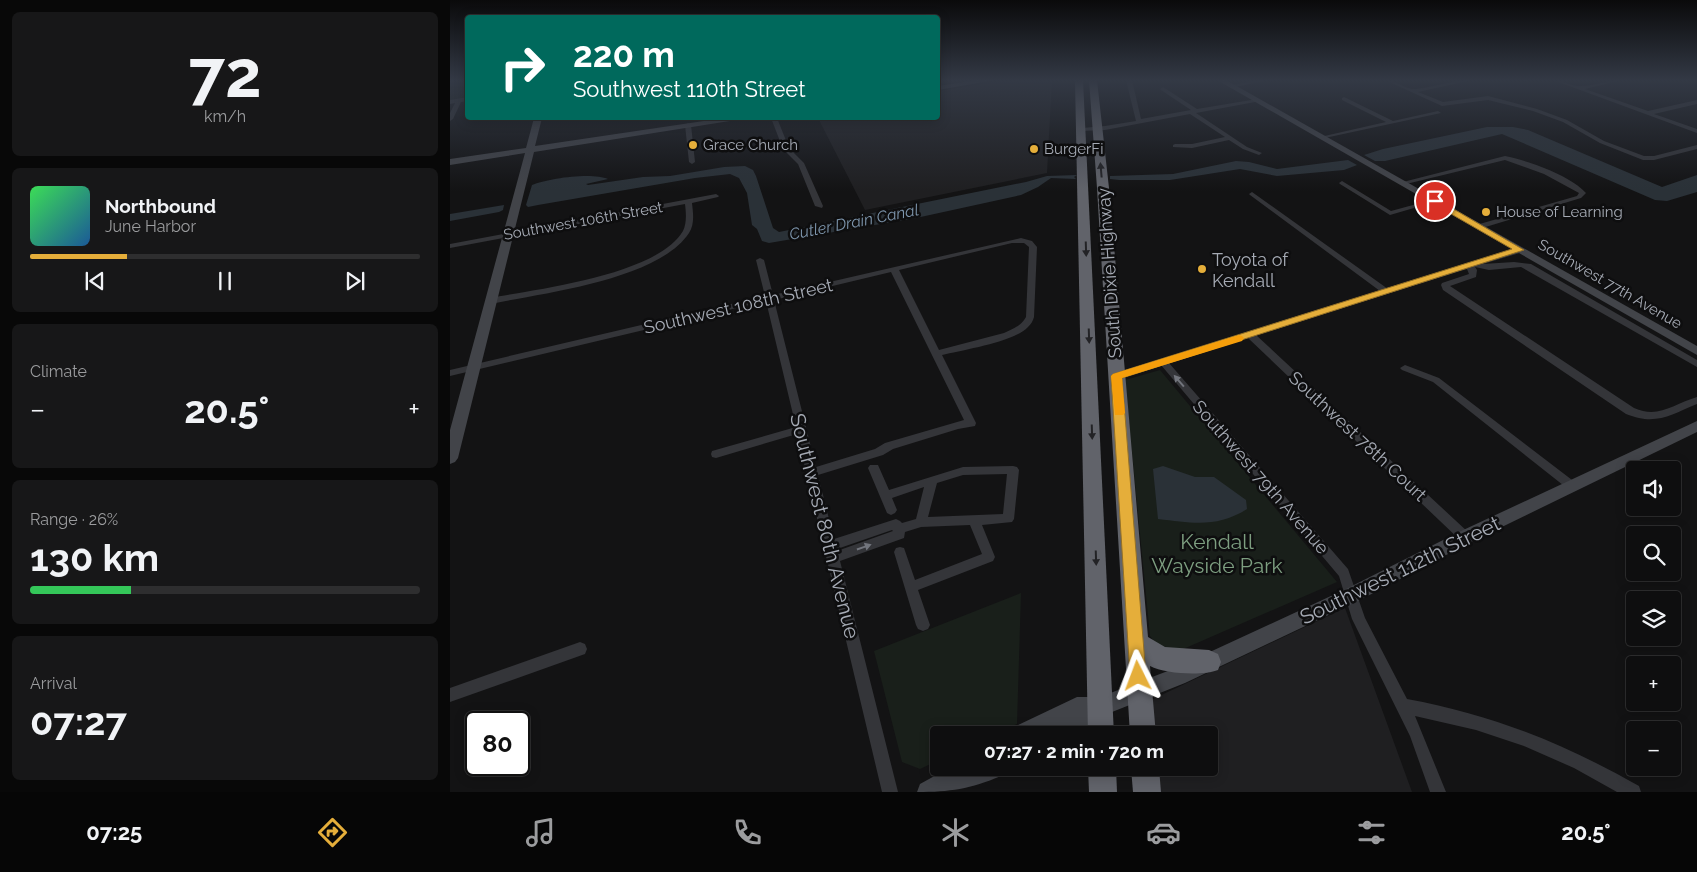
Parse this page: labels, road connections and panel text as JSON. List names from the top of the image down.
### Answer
{
  "streets": {
    "highway": ["South Dixie Highway"],
    "street": [
      "Southwest 106th Street",
      "Southwest 77th Avenue",
      "Southwest 108th Street",
      "Southwest 78th Court",
      "Southwest 79th Avenue",
      "Southwest 80th Avenue",
      "Southwest 112th Street"
    ]
  },
  "crossings": [
    ["South Dixie Highway", "Southwest 112th Street"],
    ["Southwest 108th Street", "Southwest 80th Avenue"],
    ["Southwest 78th Court", "Southwest 112th Street"],
    ["Southwest 79th Avenue", "Southwest 112th Street"]
  ],
  "one_way": ["Southwest 79th Avenue"],
  "water": ["Cutler Drain Canal"],
  "parks": ["Kendall Wayside Park"],
  "places": [
    "Grace Church",
    "BurgerFi",
    "House of Learning",
    "Toyota of Kendall"
  ],
  "page": {
    "tile": [
      ["72", "km/h"],
      "Climate",
      ["Range · 26%", "130 km"],
      ["Arrival", "07:27"]
    ],
    "turn": ["220 m", "Southwest 110th Street"],
    "song": ["Northbound", "June Harbor"],
    "heat": ["−", "20.5°", "+"],
    "map_buttons": ["+", "−"],
    "limit": "80",
    "trip": "07:27 · 2 min · 720 m",
    "tabs": ["07:25", "20.5°"]
  }
}
